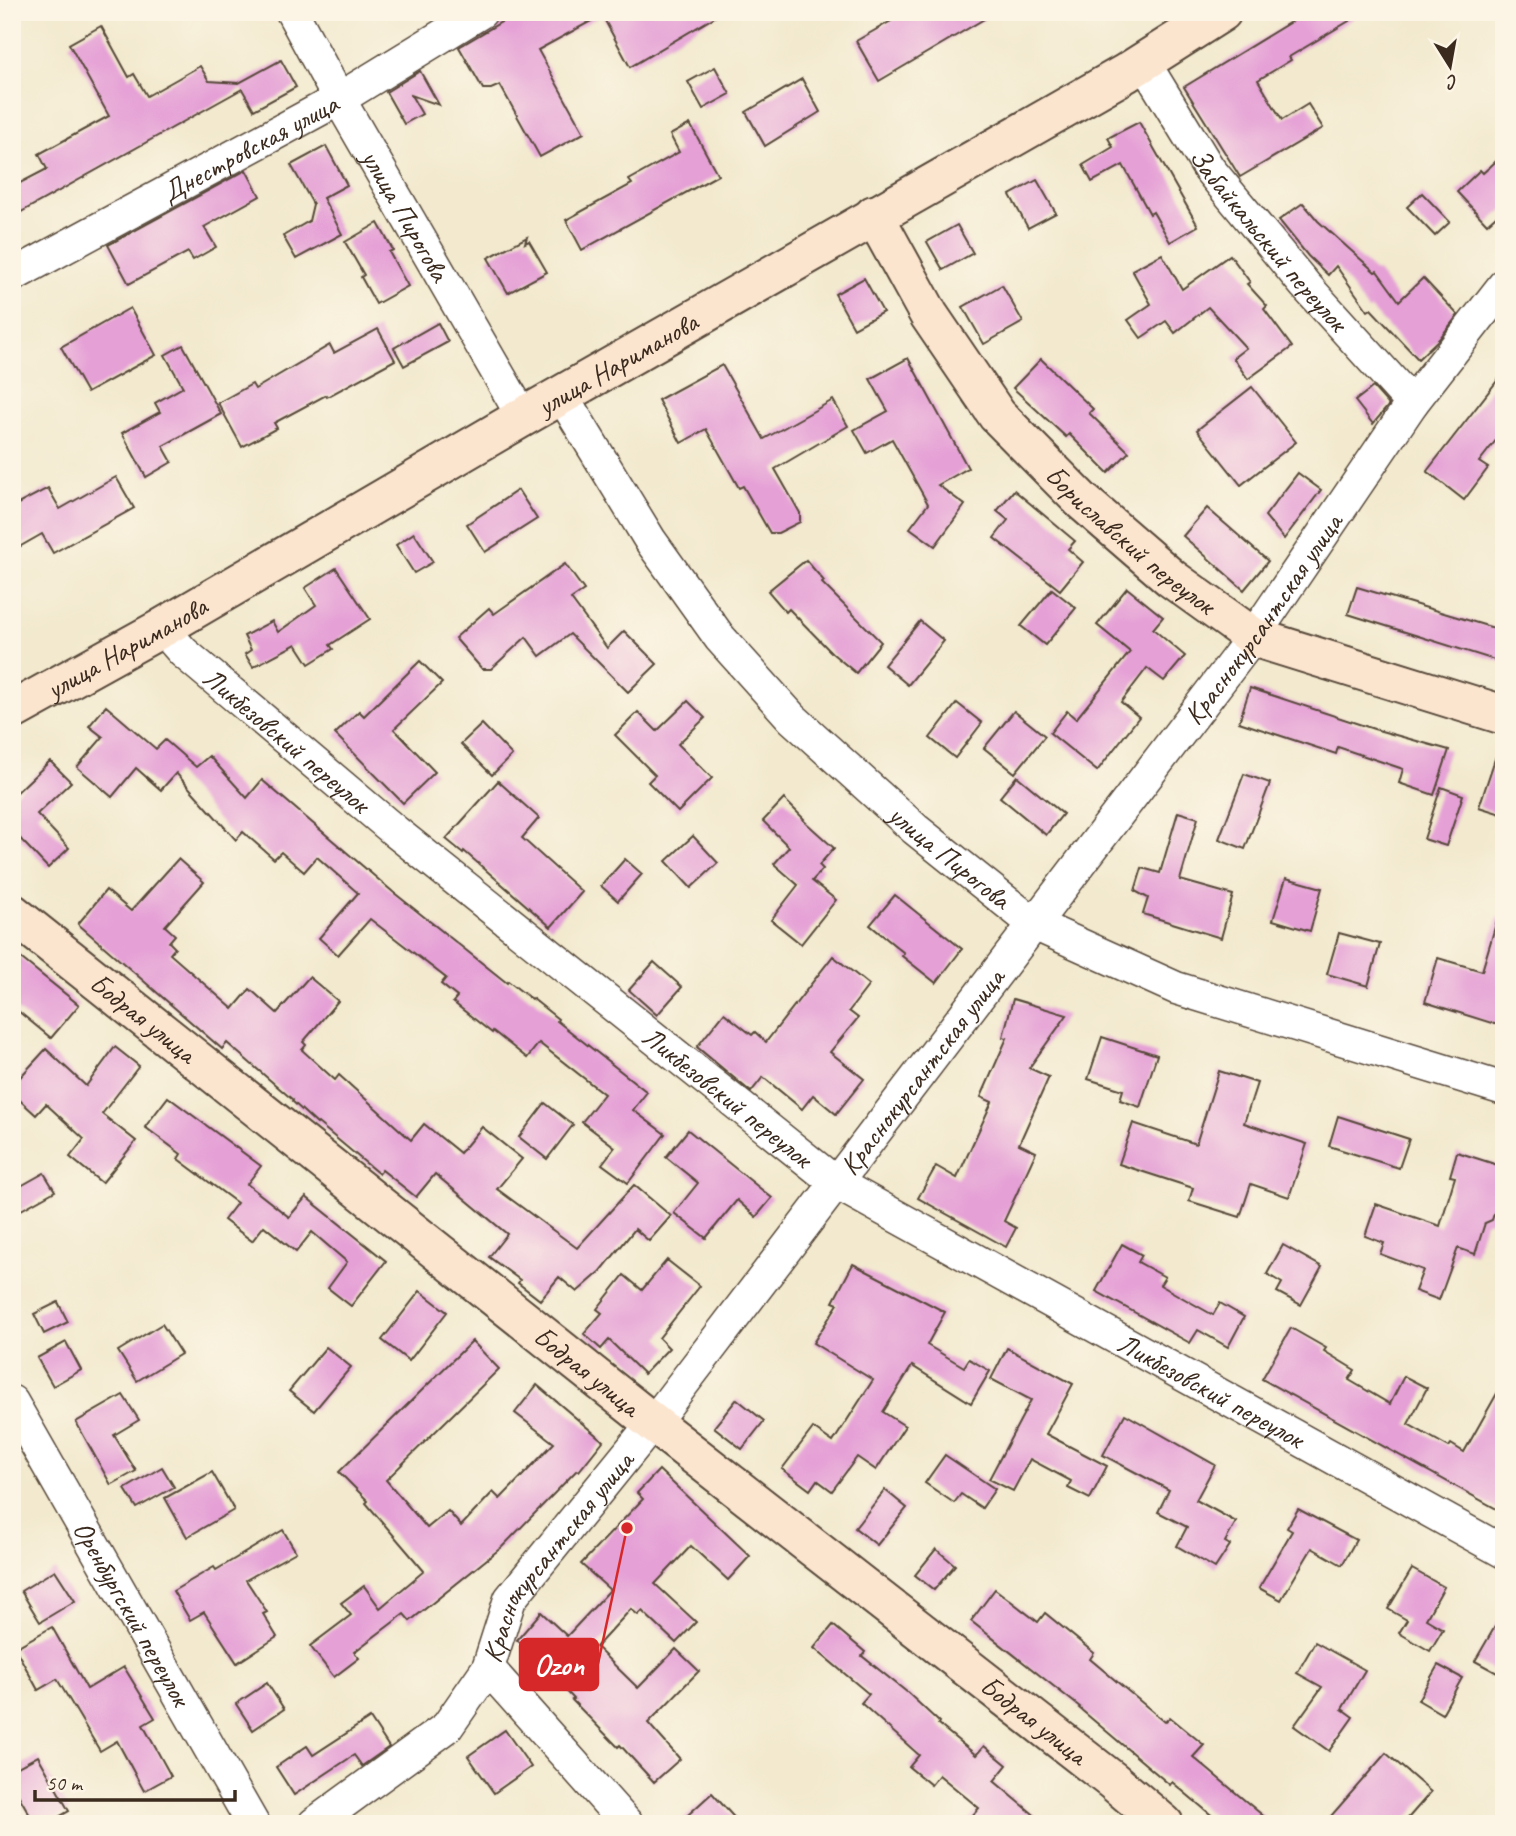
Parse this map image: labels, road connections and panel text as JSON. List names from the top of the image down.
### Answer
{
  "streets": {
    "street": [
      "Днестровская улица",
      "улица Пирогова",
      "Забайкальский переулок",
      "улица Нариманова",
      "Бориславский переулок",
      "Краснокурсантская улица",
      "Ликбезовский переулок",
      "Бодрая улица",
      "Оренбургский переулок"
    ]
  },
  "crossings": [
    ["Днестровская улица", "улица Пирогова"],
    ["улица Пирогова", "улица Нариманова"],
    ["улица Пирогова", "Краснокурсантская улица"],
    ["Забайкальский переулок", "улица Нариманова"],
    ["Забайкальский переулок", "Краснокурсантская улица"],
    ["улица Нариманова", "Бориславский переулок"],
    ["улица Нариманова", "Ликбезовский переулок"],
    ["Бориславский переулок", "Краснокурсантская улица"],
    ["Краснокурсантская улица", "Ликбезовский переулок"],
    ["Краснокурсантская улица", "Бодрая улица"]
  ],
  "places": ["Ozon"],
  "scale_bar": "50 m",
  "north": "bottom"
}
